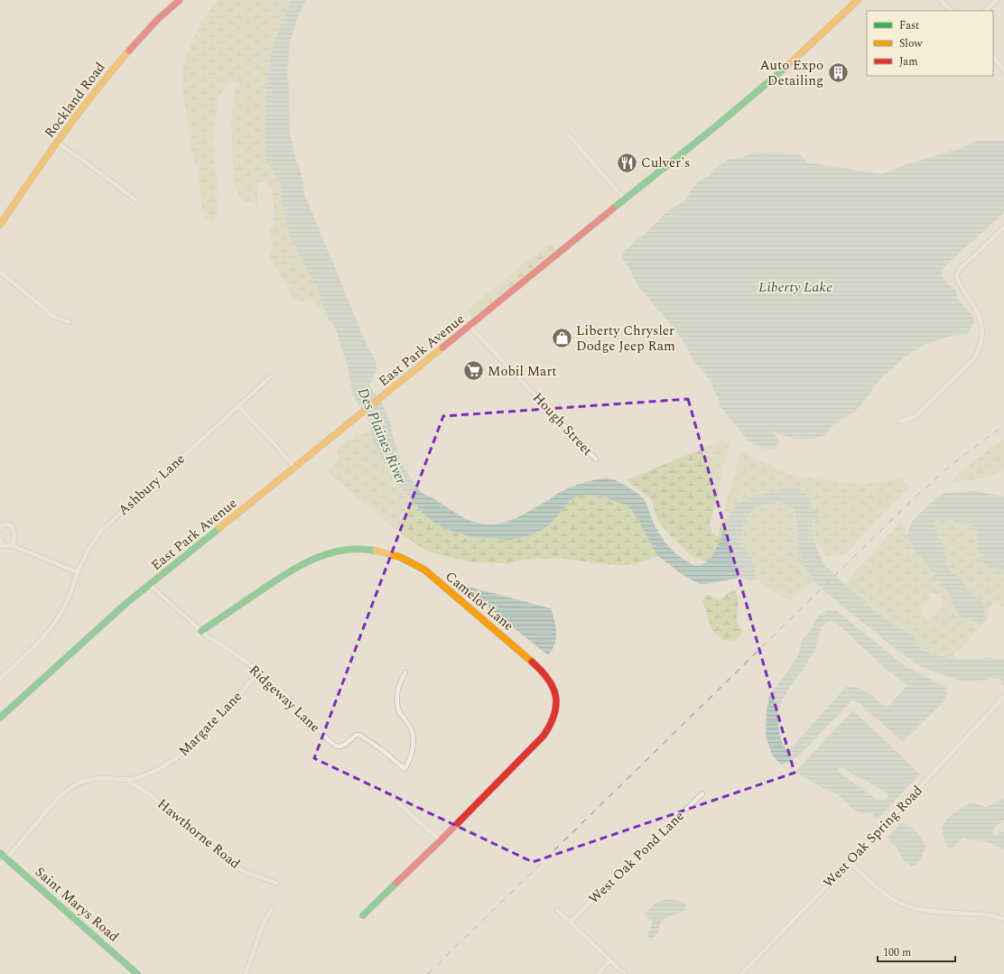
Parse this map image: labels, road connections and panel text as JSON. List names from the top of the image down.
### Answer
{
  "streets": {
    "main road": [
      "Rockland Road",
      "East Park Avenue",
      "Camelot Lane",
      "Saint Marys Road"
    ],
    "street": [
      "Hough Street",
      "Ashbury Lane",
      "Ridgeway Lane",
      "Margate Lane",
      "Hawthorne Road",
      "West Oak Spring Road",
      "West Oak Pond Lane"
    ]
  },
  "crossings": [
    ["East Park Avenue", "Hough Street"],
    ["East Park Avenue", "Ridgeway Lane"],
    ["Camelot Lane", "Ridgeway Lane"],
    ["Ridgeway Lane", "Margate Lane"],
    ["Margate Lane", "Hawthorne Road"],
    ["Margate Lane", "Saint Marys Road"]
  ],
  "water": ["Liberty Lake", "Des Plaines River"],
  "places": {
    "building": ["Auto Expo Detailing"],
    "restaurant": ["Culver's"],
    "shop": ["Liberty Chrysler Dodge Jeep Ram"],
    "supermarket": ["Mobil Mart"]
  },
  "legend": ["Fast", "Slow", "Jam"],
  "scale_bar": "100 m"
}
